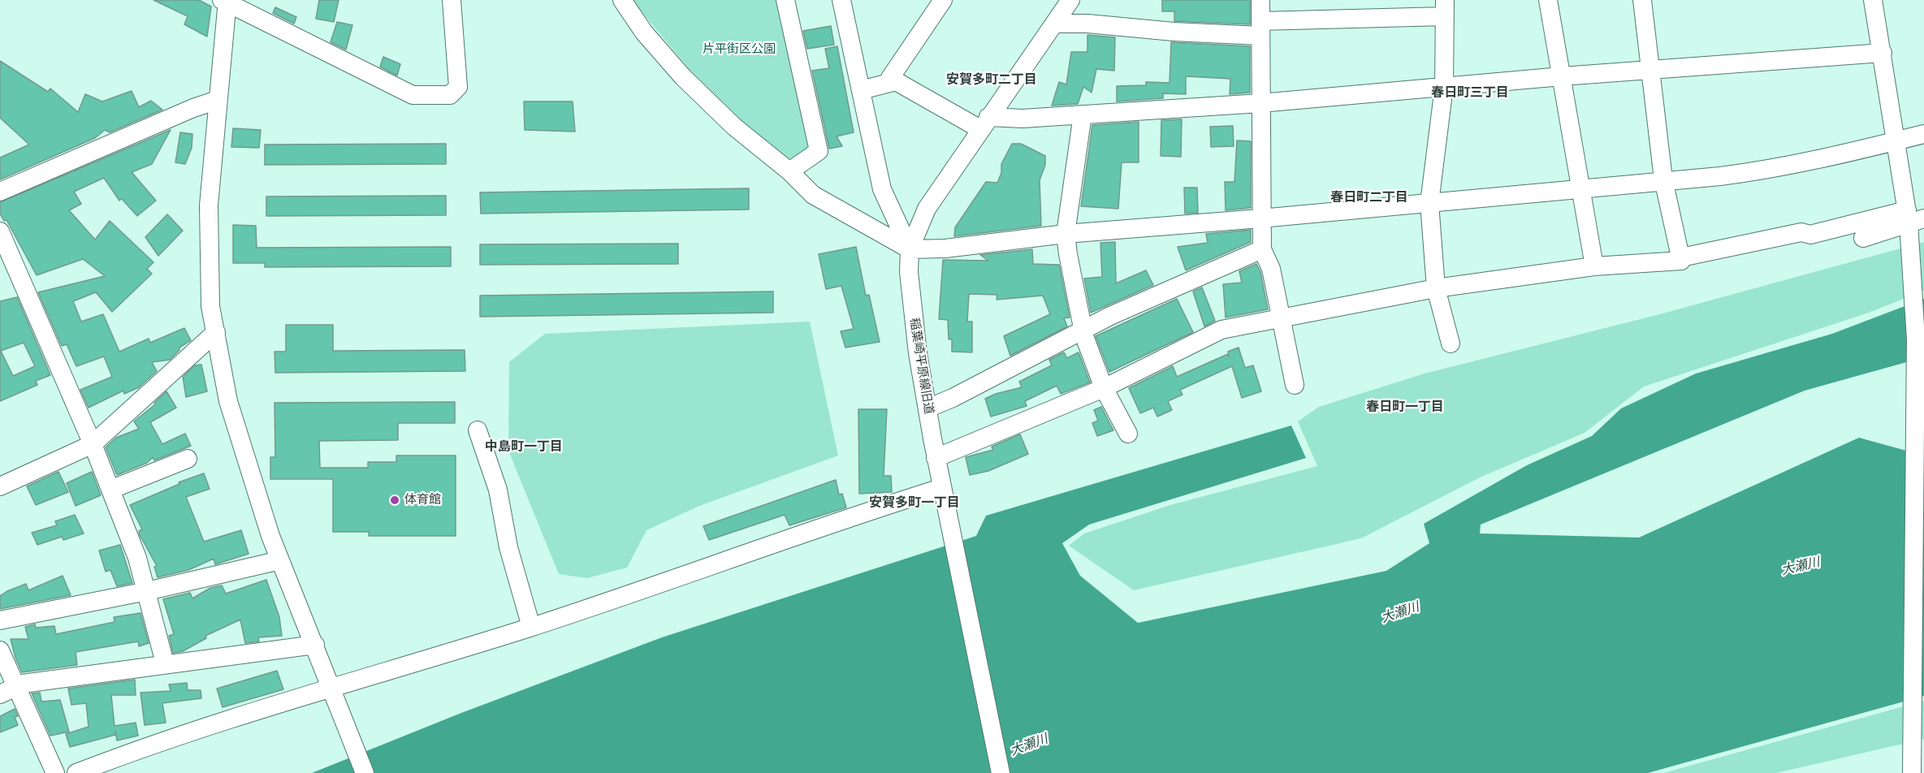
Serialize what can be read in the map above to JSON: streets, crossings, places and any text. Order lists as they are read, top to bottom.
{
  "streets": {
    "street": ["稲葉崎平原線旧道"]
  },
  "districts": [
    "安賀多町二丁目",
    "春日町三丁目",
    "春日町二丁目",
    "春日町一丁目",
    "中島町一丁目",
    "安賀多町一丁目"
  ],
  "water": ["大瀬川"],
  "parks": ["片平街区公園"],
  "places": ["体育館"]
}
